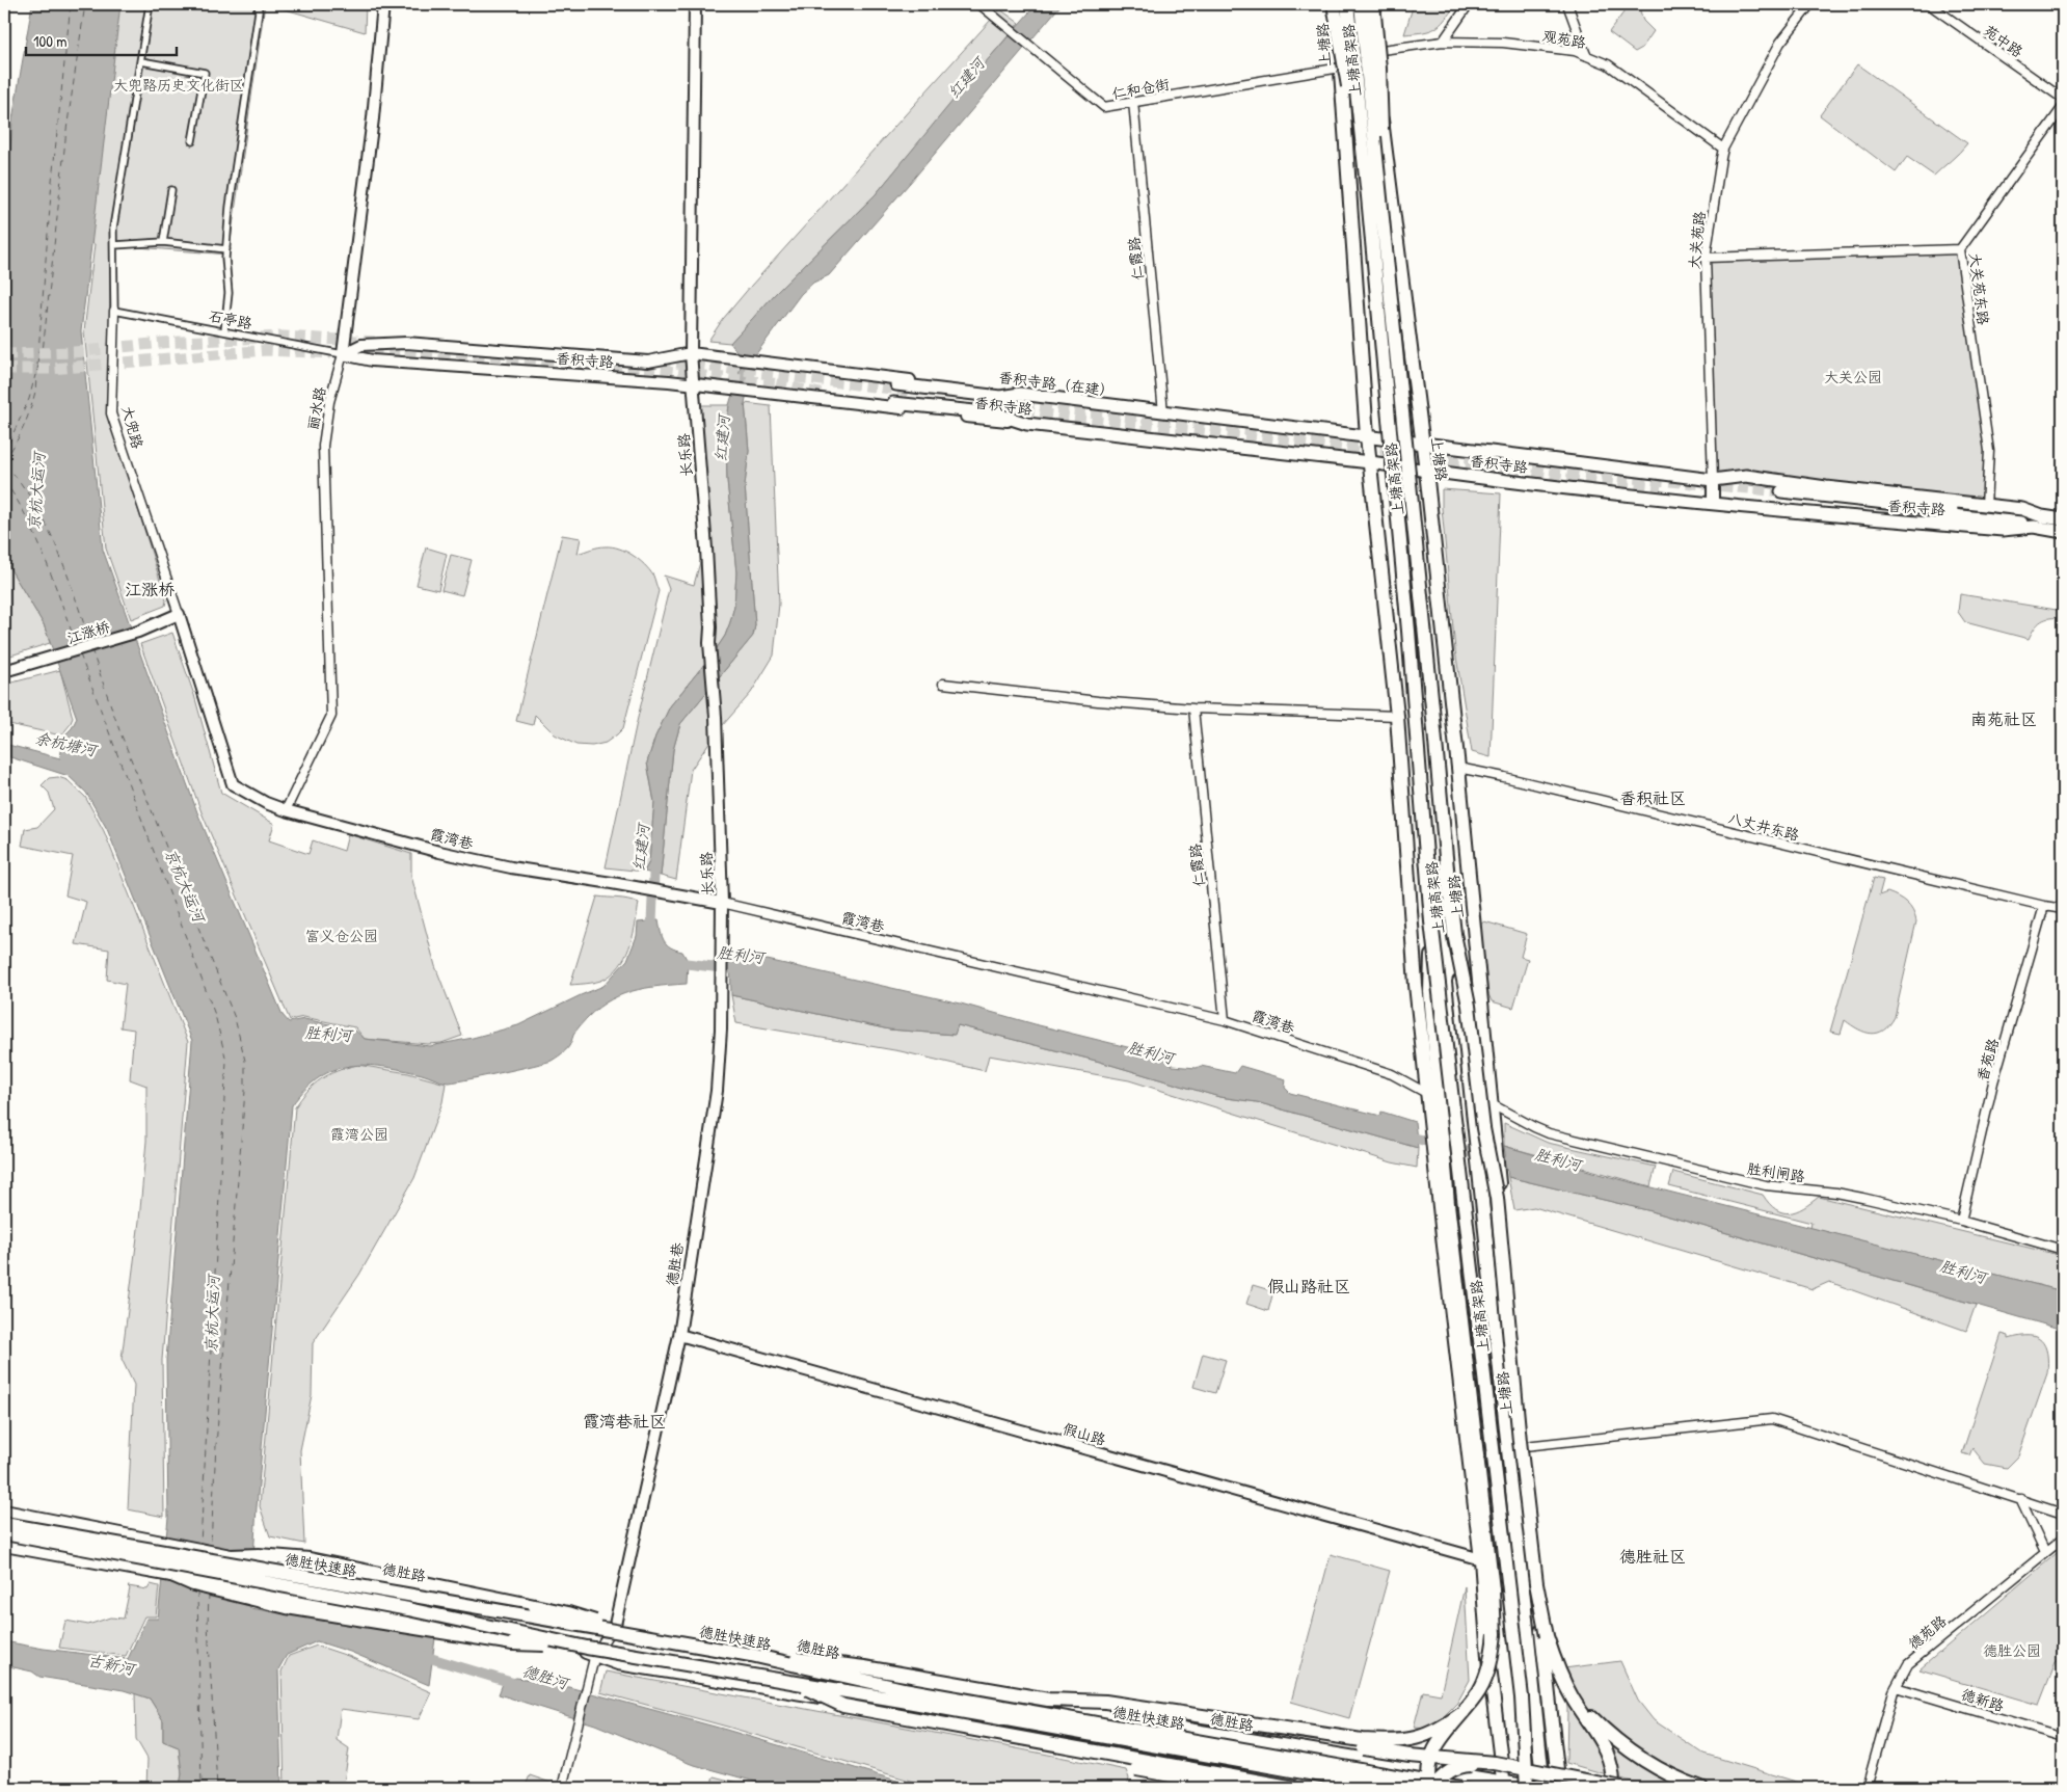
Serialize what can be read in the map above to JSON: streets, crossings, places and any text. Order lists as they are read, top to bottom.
{
  "streets": {
    "main road": [
      "上塘路",
      "上塘高架路",
      "香积寺路",
      "香积寺路（在建）",
      "德胜快速路",
      "德胜路"
    ],
    "street": [
      "观苑路",
      "苑中路",
      "仁和仓街",
      "大关苑路",
      "仁霞路",
      "大关苑东路",
      "石亭路",
      "丽水路",
      "大兜路",
      "长乐路",
      "江涨桥",
      "八丈井东路",
      "霞湾巷",
      "香苑路",
      "胜利闸路",
      "德胜巷",
      "假山路",
      "德苑路",
      "德新路"
    ]
  },
  "crossings": [
    ["观苑路", "上塘路"],
    ["观苑路", "大关苑路"],
    ["上塘路", "仁和仓街"],
    ["上塘路", "香积寺路"],
    ["上塘路", "香积寺路（在建）"],
    ["上塘路", "八丈井东路"],
    ["上塘路", "霞湾巷"],
    ["上塘路", "胜利闸路"],
    ["上塘路", "假山路"],
    ["上塘路", "德胜路"],
    ["仁和仓街", "仁霞路"],
    ["大关苑路", "香积寺路"],
    ["仁霞路", "香积寺路（在建）"],
    ["仁霞路", "霞湾巷"],
    ["大关苑东路", "香积寺路"],
    ["石亭路", "香积寺路"],
    ["石亭路", "丽水路"],
    ["石亭路", "大兜路"],
    ["香积寺路", "香积寺路（在建）"],
    ["香积寺路", "丽水路"],
    ["香积寺路", "长乐路"],
    ["丽水路", "大兜路"],
    ["丽水路", "霞湾巷"],
    ["大兜路", "江涨桥"],
    ["大兜路", "霞湾巷"],
    ["长乐路", "霞湾巷"],
    ["长乐路", "德胜巷"],
    ["八丈井东路", "香苑路"],
    ["霞湾巷", "德胜巷"],
    ["香苑路", "胜利闸路"],
    ["德胜巷", "假山路"],
    ["德胜巷", "德胜路"],
    ["德苑路", "德新路"]
  ],
  "districts": [
    "江涨桥",
    "南苑社区",
    "香积社区",
    "假山路社区",
    "霞湾巷社区",
    "德胜社区"
  ],
  "water": [
    "红建河",
    "京杭大运河",
    "余杭塘河",
    "胜利河",
    "古新河",
    "德胜河"
  ],
  "parks": [
    "大兜路历史文化街区",
    "大关公园",
    "富义仓公园",
    "霞湾公园",
    "德胜公园"
  ],
  "scale_bar": "100 m"
}
